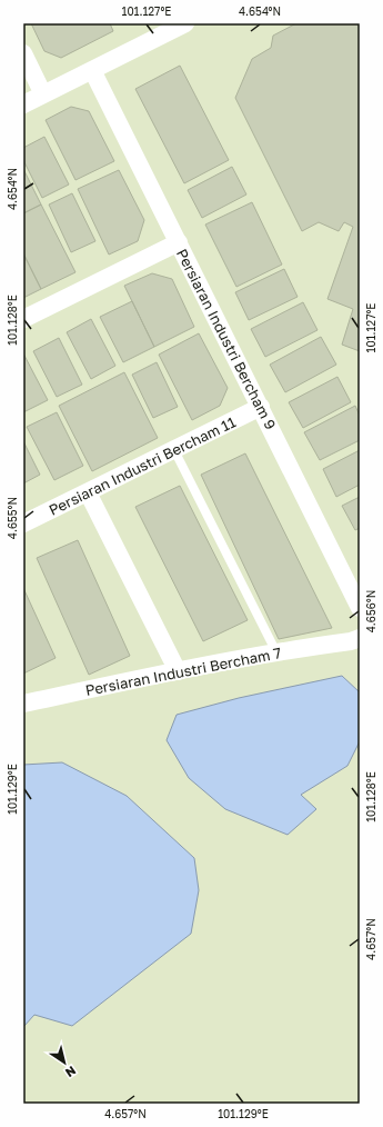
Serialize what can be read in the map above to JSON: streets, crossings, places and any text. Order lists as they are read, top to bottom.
{
  "streets": {
    "street": ["Persiaran Industri Bercham 9", "Persiaran Industri Bercham 11", "Persiaran Industri Bercham 7"]
  },
  "crossings": [
    ["Persiaran Industri Bercham 9", "Persiaran Industri Bercham 11"]
  ],
  "north": "bottom right",
  "coordinates": [
    "101.127°E",
    "4.654°N",
    "101.128°E",
    "4.655°N",
    "4.656°N",
    "101.129°E",
    "4.657°N"
  ]
}
